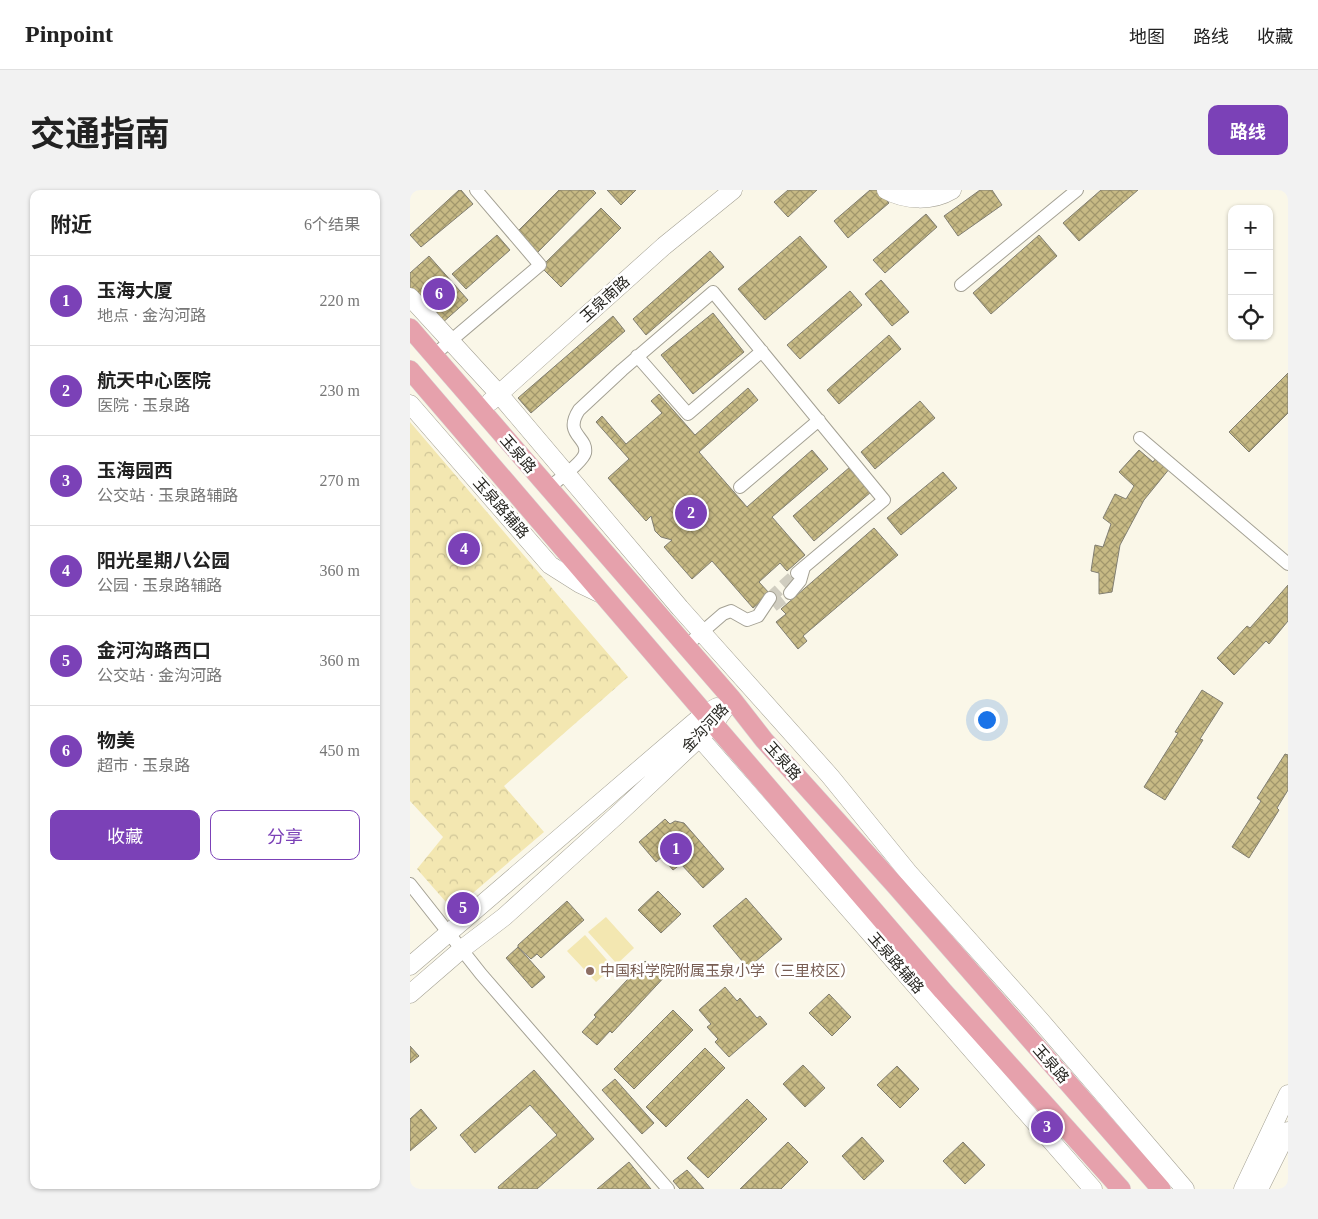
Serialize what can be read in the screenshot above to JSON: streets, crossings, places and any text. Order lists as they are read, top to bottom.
{
  "streets": {
    "main road": ["玉泉路"],
    "street": ["玉泉南路", "玉泉路辅路", "金沟河路"]
  },
  "crossings": [
    ["玉泉南路", "玉泉路"],
    ["玉泉路", "玉泉路辅路"],
    ["玉泉路", "金沟河路"],
    ["玉泉路辅路", "金沟河路"]
  ],
  "places": ["中国科学院附属玉泉小学（三里校区）"],
  "page": {
    "header": "Pinpoint",
    "nav": ["地图", "路线", "收藏"],
    "title": "交通指南",
    "buttons": [
      "路线",
      ["收藏", "分享"]
    ],
    "heading": ["附近", "6个结果"],
    "map_buttons": ["+", "−"],
    "list": [
      {
        "mark": "1",
        "name": "玉海大厦",
        "note": "地点 · 金沟河路",
        "value": "220 m"
      },
      {
        "mark": "2",
        "name": "航天中心医院",
        "note": "医院 · 玉泉路",
        "value": "230 m"
      },
      {
        "mark": "3",
        "name": "玉海园西",
        "note": "公交站 · 玉泉路辅路",
        "value": "270 m"
      },
      {
        "mark": "4",
        "name": "阳光星期八公园",
        "note": "公园 · 玉泉路辅路",
        "value": "360 m"
      },
      {
        "mark": "5",
        "name": "金河沟路西口",
        "note": "公交站 · 金沟河路",
        "value": "360 m"
      },
      {
        "mark": "6",
        "name": "物美",
        "note": "超市 · 玉泉路",
        "value": "450 m"
      }
    ],
    "pins": [
      "6",
      "2",
      "4",
      "1",
      "5",
      "3"
    ]
  }
}
